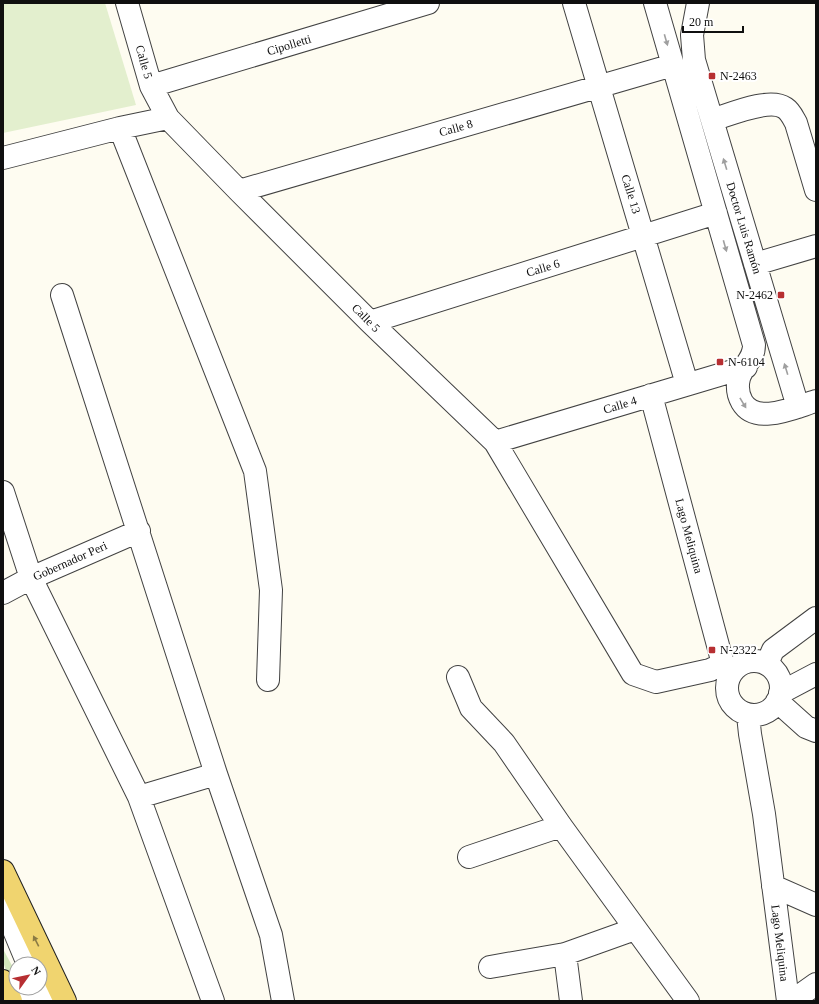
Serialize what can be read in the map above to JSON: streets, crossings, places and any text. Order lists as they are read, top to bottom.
{
  "streets": {
    "street": [
      "Cipolletti",
      "Calle 5",
      "Calle 8",
      "Calle 13",
      "Doctor Luis Ramón",
      "Calle 6",
      "Calle 4",
      "Lago Meliquina",
      "Gobernador Peri"
    ]
  },
  "crossings": [
    ["Cipolletti", "Calle 5"],
    ["Calle 5", "Calle 8"],
    ["Calle 5", "Calle 6"],
    ["Calle 5", "Calle 4"],
    ["Calle 5", "Lago Meliquina"],
    ["Calle 8", "Calle 13"],
    ["Calle 8", "Doctor Luis Ramón"],
    ["Calle 13", "Calle 6"],
    ["Calle 13", "Calle 4"],
    ["Doctor Luis Ramón", "Calle 6"],
    ["Doctor Luis Ramón", "Calle 4"],
    ["Calle 4", "Lago Meliquina"]
  ],
  "places": {
    "transit": [
      "N-2463",
      "N-2462",
      "N-6104",
      "N-2322"
    ]
  },
  "scale_bar": "20 m",
  "north": "top right"
}
